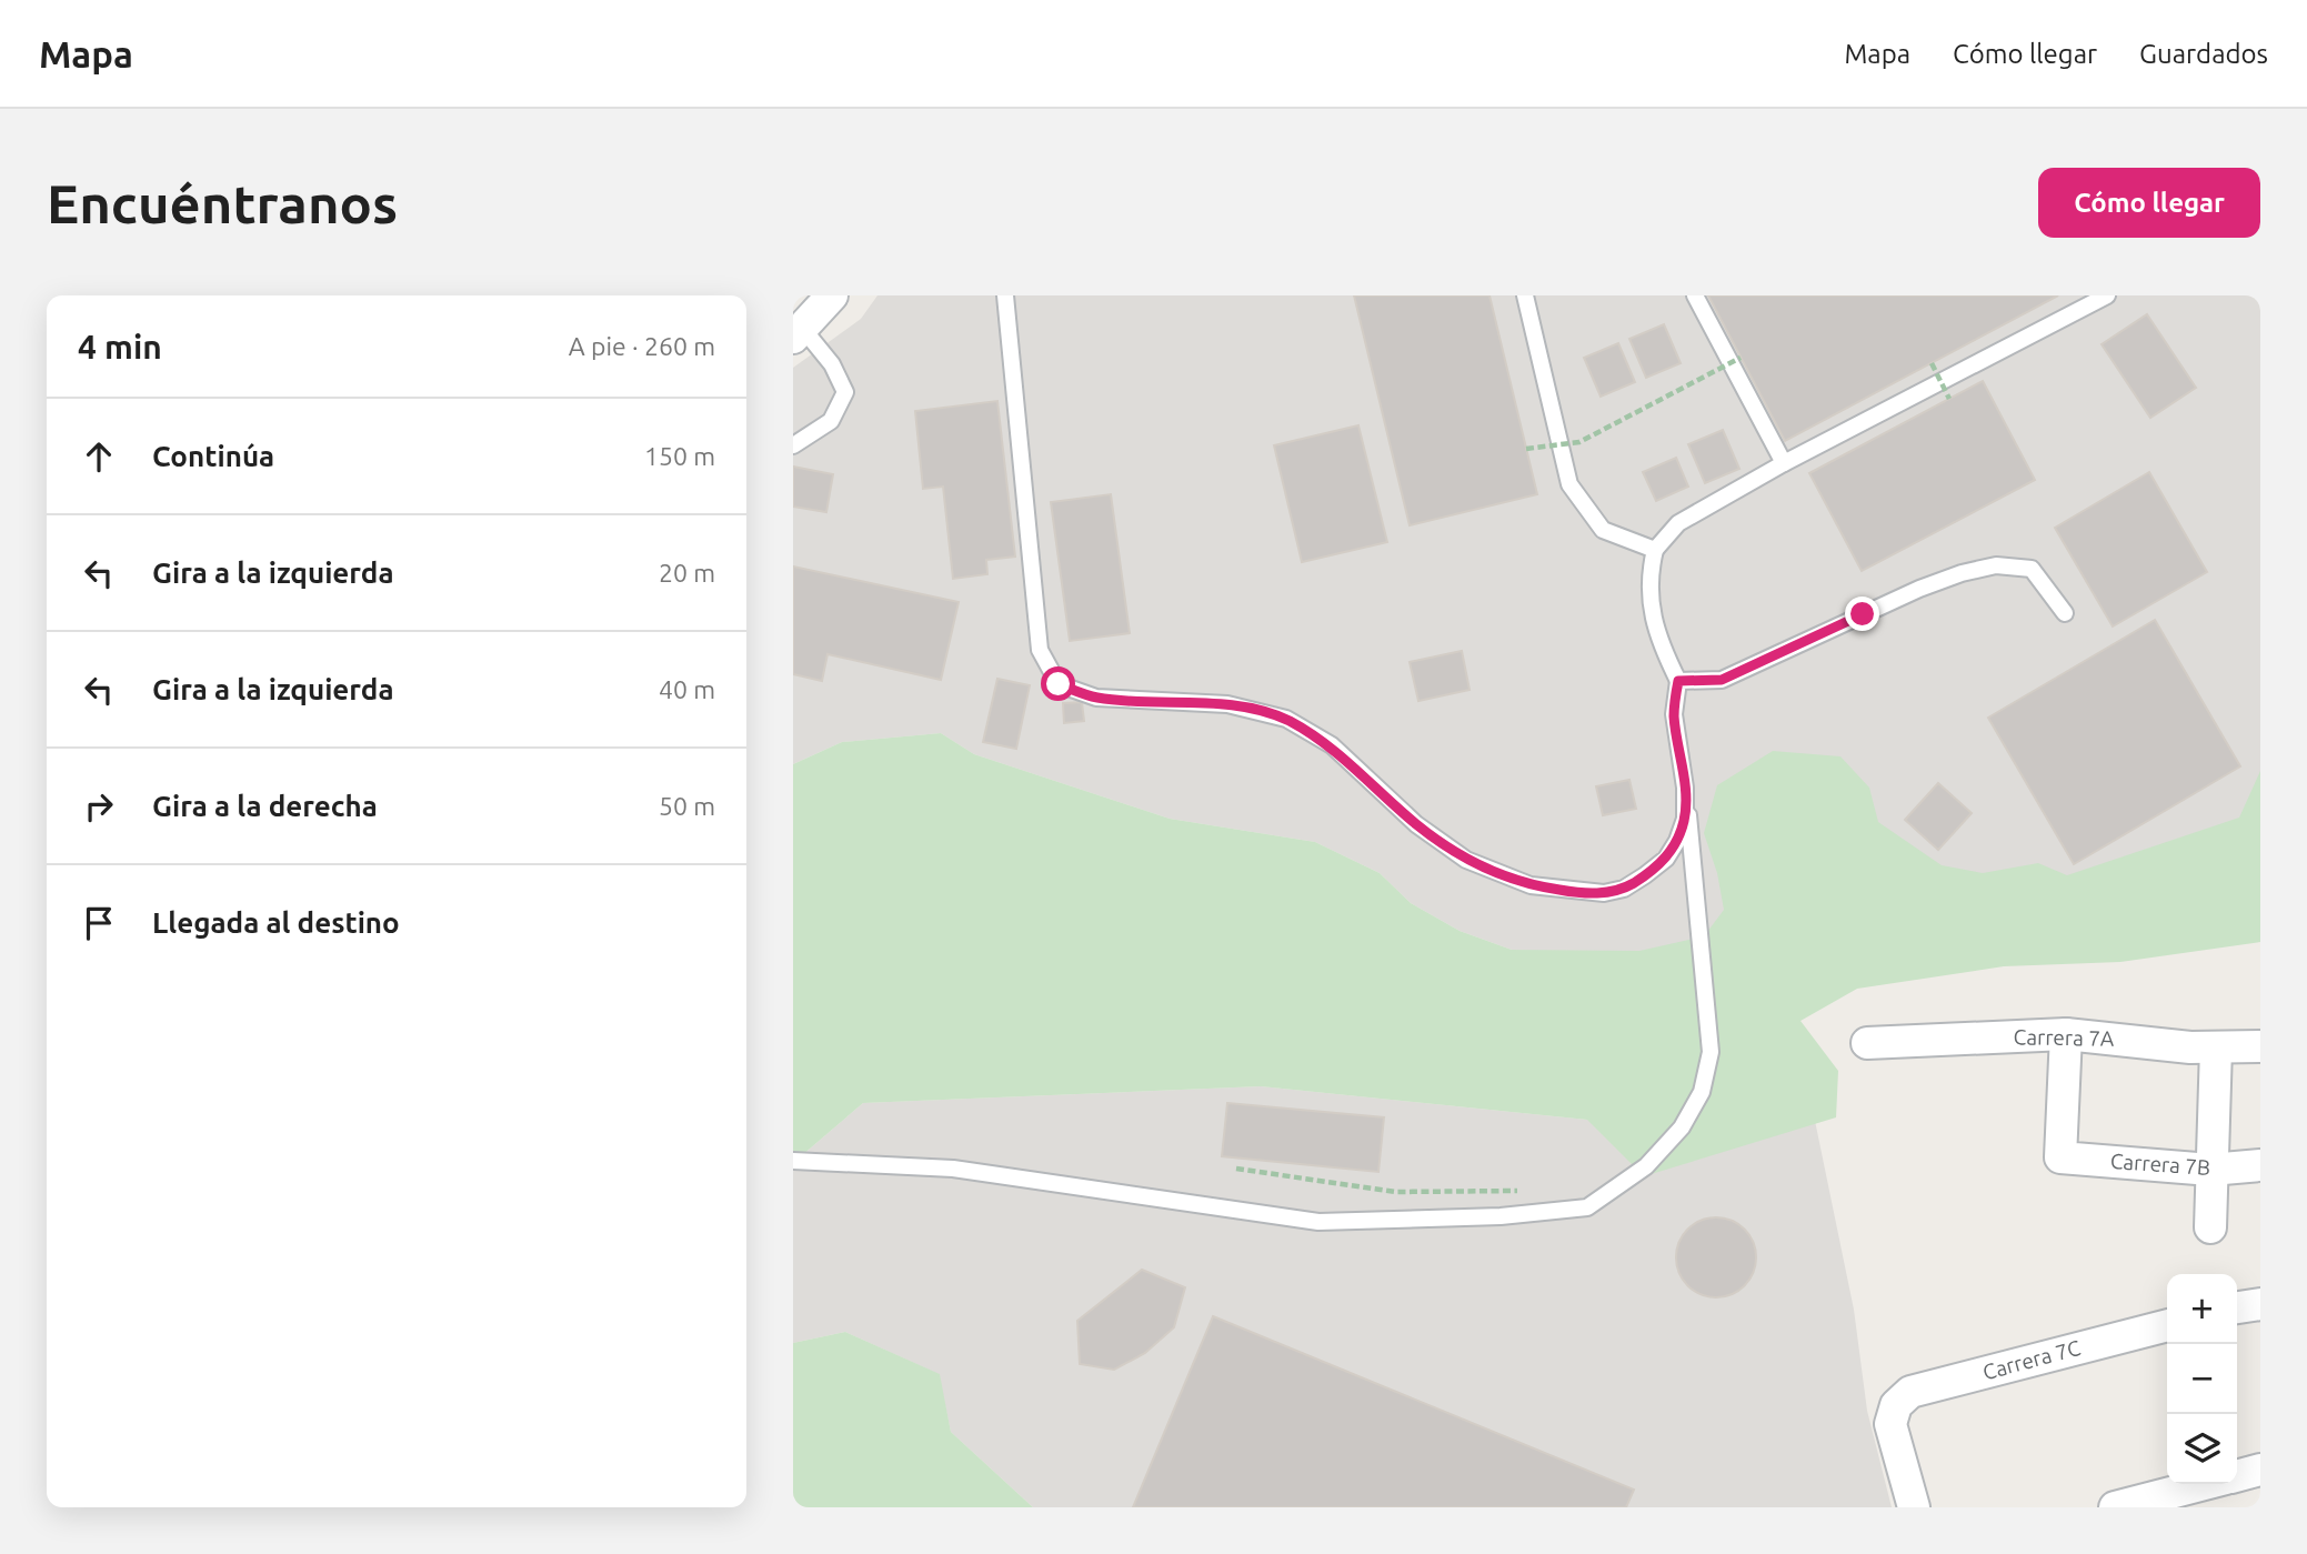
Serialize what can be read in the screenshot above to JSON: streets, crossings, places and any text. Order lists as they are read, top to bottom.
{
  "streets": {
    "street": ["Carrera 7A", "Carrera 7B", "Carrera 7C"]
  },
  "crossings": [
    ["Carrera 7A", "Carrera 7B"]
  ],
  "page": {
    "header": "Mapa",
    "nav": ["Mapa", "Cómo llegar", "Guardados"],
    "buttons": "Cómo llegar",
    "title": "Encuéntranos",
    "heading": ["4 min", "A pie · 260 m"],
    "list": [
      ["Continúa", "150 m"],
      ["Gira a la izquierda", "20 m"],
      ["Gira a la izquierda", "40 m"],
      ["Gira a la derecha", "50 m"],
      "Llegada al destino"
    ],
    "map_buttons": ["+", "−"]
  }
}
